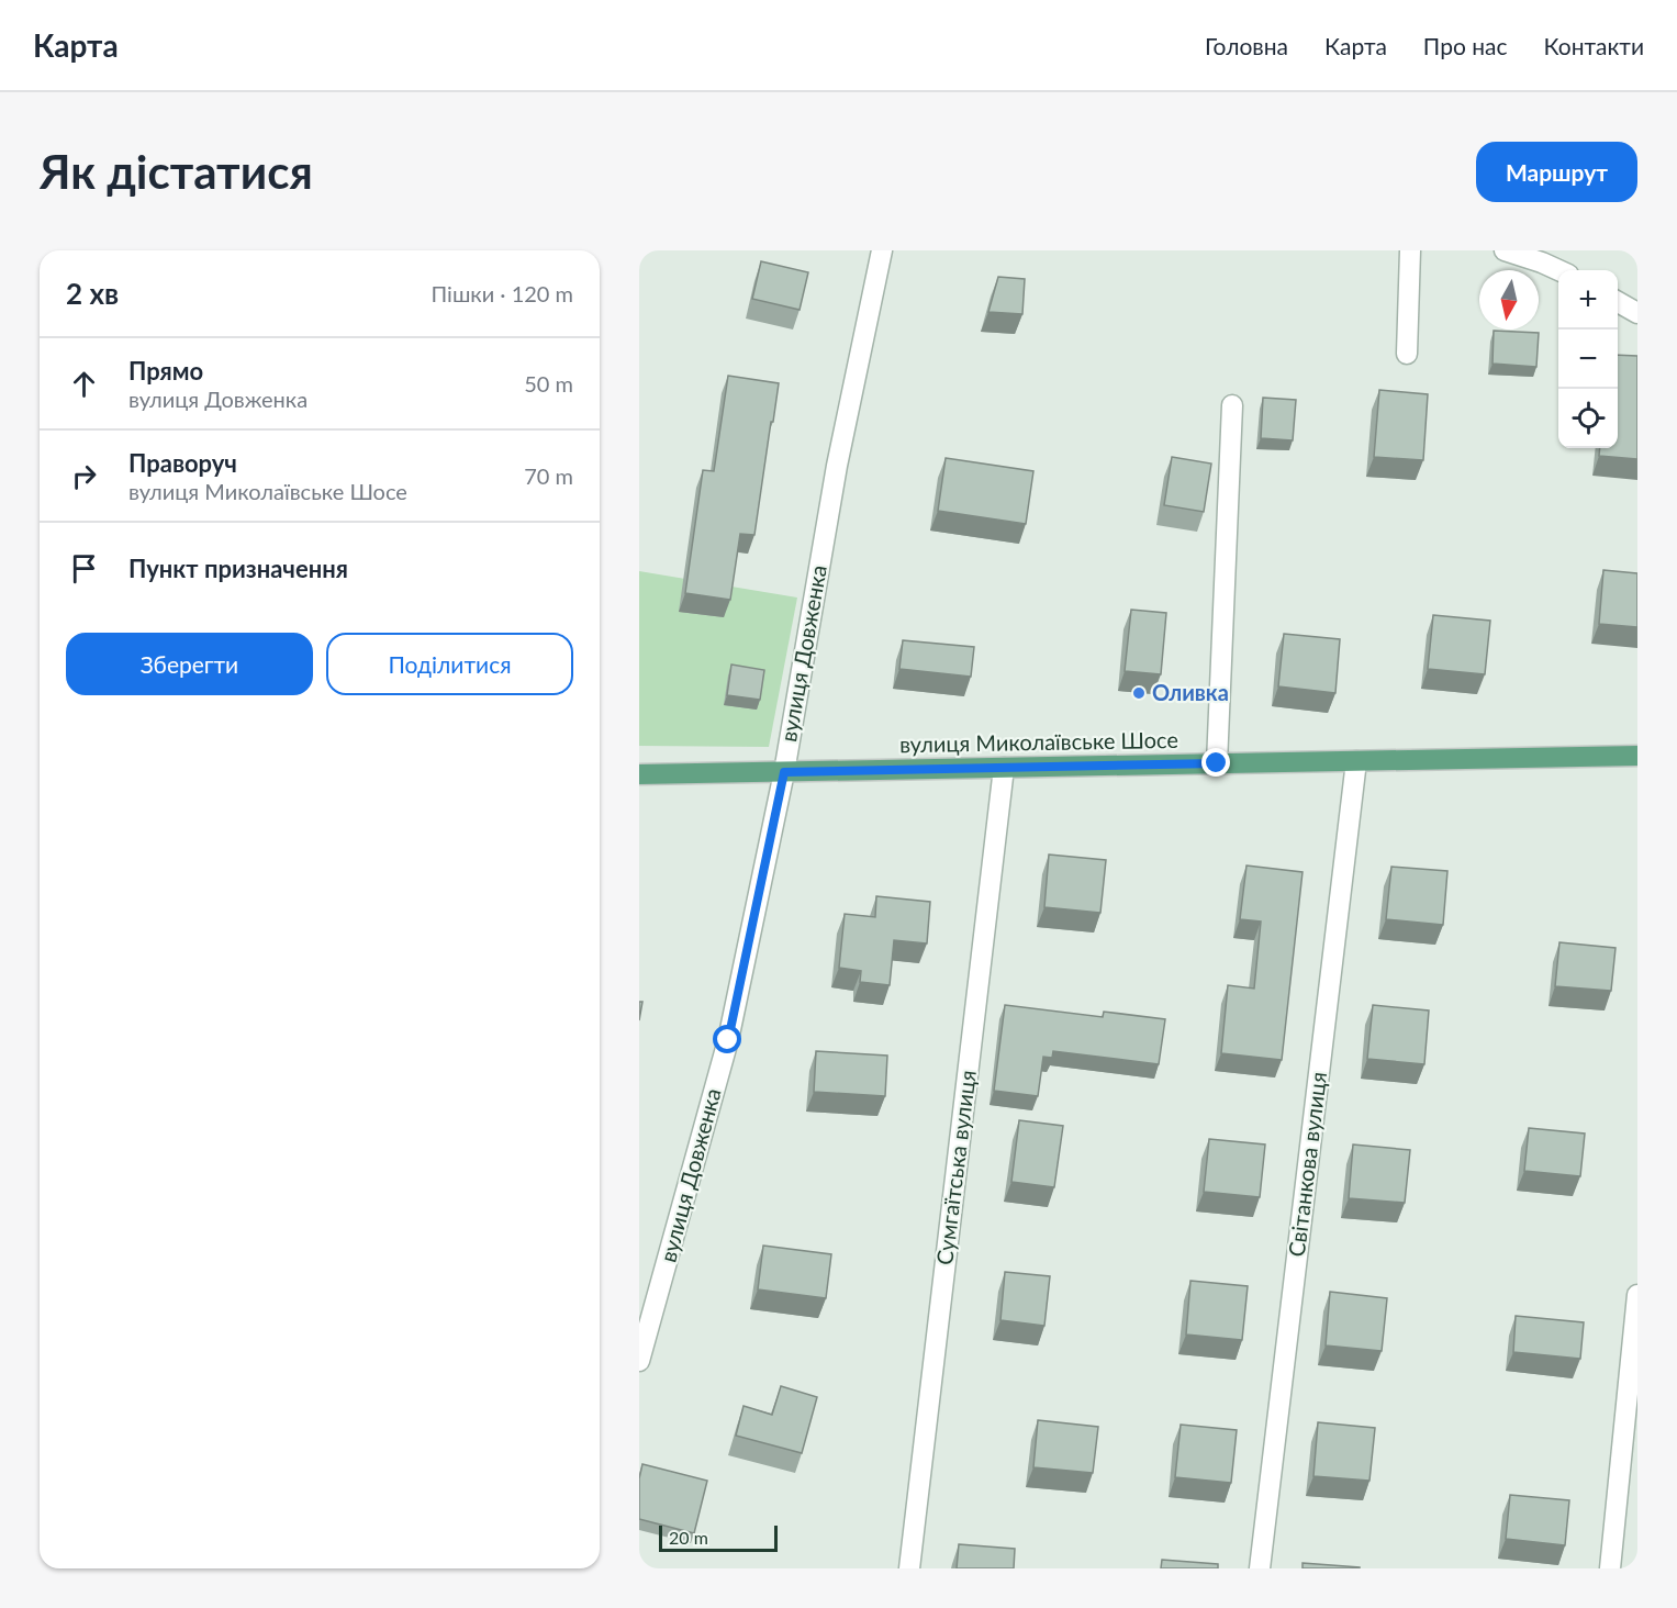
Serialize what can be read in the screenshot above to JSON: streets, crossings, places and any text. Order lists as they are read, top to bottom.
{
  "streets": {
    "main road": ["вулиця Миколаївське Шосе"],
    "street": ["вулиця Довженка", "Світанкова вулиця", "Сумгаїтська вулиця"]
  },
  "crossings": [
    ["вулиця Довженка", "вулиця Миколаївське Шосе"],
    ["вулиця Миколаївське Шосе", "Світанкова вулиця"],
    ["вулиця Миколаївське Шосе", "Сумгаїтська вулиця"]
  ],
  "places": ["Оливка"],
  "scale_bar": "20 m",
  "north": "bottom",
  "page": {
    "header": "Карта",
    "nav": [
      "Головна",
      "Карта",
      "Про нас",
      "Контакти"
    ],
    "buttons": [
      "Маршрут",
      ["Зберегти", "Поділитися"]
    ],
    "title": "Як дістатися",
    "heading": ["2 хв", "Пішки · 120 m"],
    "map_buttons": ["+", "−"],
    "list": [
      ["Прямо", "вулиця Довженка", "50 m"],
      ["Праворуч", "вулиця Миколаївське Шосе", "70 m"],
      "Пункт призначення"
    ],
    "scale": "20 m"
  }
}
